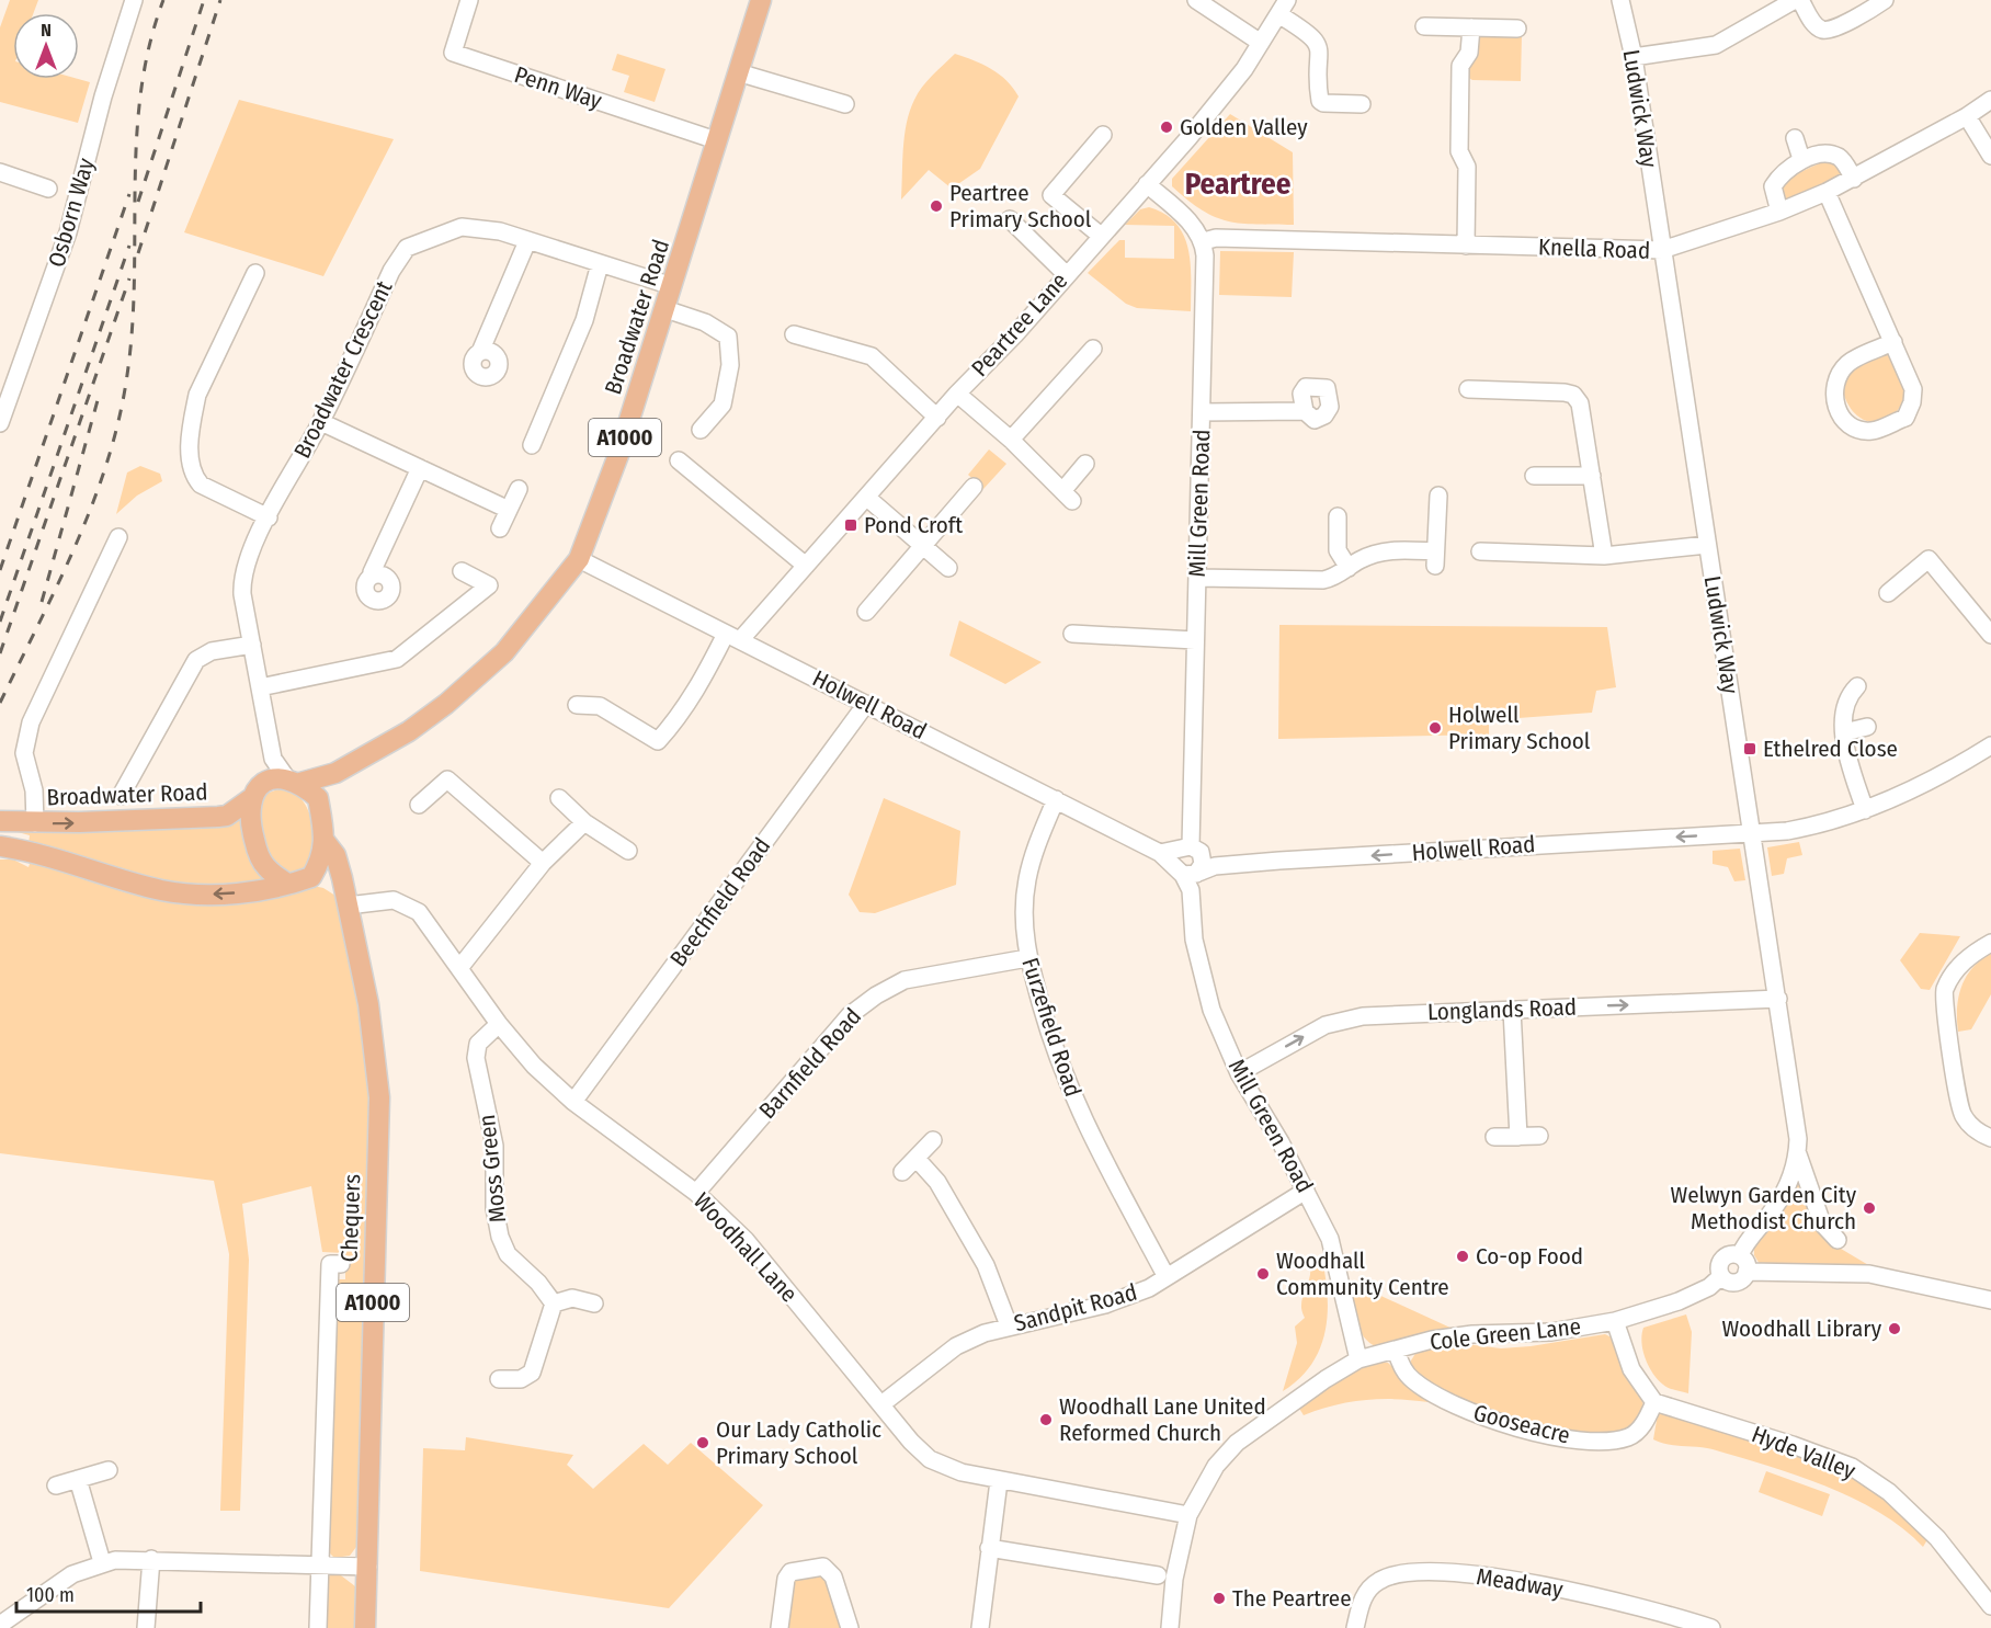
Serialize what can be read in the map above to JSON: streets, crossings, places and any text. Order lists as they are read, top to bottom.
{
  "streets": {
    "main road": ["Broadwater Road", "A1000", "Chequers"],
    "street": [
      "Penn Way",
      "Ludwick Way",
      "Osborn Way",
      "Knella Road",
      "Peartree Lane",
      "Broadwater Crescent",
      "Mill Green Road",
      "Holwell Road",
      "Beechfield Road",
      "Longlands Road",
      "Furzefield Road",
      "Barnfield Road",
      "Moss Green",
      "Woodhall Lane",
      "Sandpit Road",
      "Cole Green Lane",
      "Gooseacre",
      "Hyde Valley",
      "Meadway"
    ]
  },
  "crossings": [
    ["Penn Way", "Broadwater Road"],
    ["Ludwick Way", "Knella Road"],
    ["Ludwick Way", "Holwell Road"],
    ["Ludwick Way", "Longlands Road"],
    ["Ludwick Way", "Cole Green Lane"],
    ["Knella Road", "Mill Green Road"],
    ["Broadwater Road", "Broadwater Crescent"],
    ["Broadwater Road", "A1000"],
    ["Broadwater Road", "Holwell Road"],
    ["Broadwater Road", "Chequers"],
    ["Peartree Lane", "Holwell Road"],
    ["Broadwater Crescent", "A1000"],
    ["Broadwater Crescent", "Chequers"],
    ["A1000", "Chequers"],
    ["Mill Green Road", "Holwell Road"],
    ["Mill Green Road", "Longlands Road"],
    ["Mill Green Road", "Sandpit Road"],
    ["Mill Green Road", "Cole Green Lane"],
    ["Holwell Road", "Beechfield Road"],
    ["Holwell Road", "Furzefield Road"],
    ["Beechfield Road", "Woodhall Lane"],
    ["Furzefield Road", "Barnfield Road"],
    ["Furzefield Road", "Sandpit Road"],
    ["Barnfield Road", "Woodhall Lane"],
    ["Moss Green", "Woodhall Lane"],
    ["Chequers", "Woodhall Lane"],
    ["Woodhall Lane", "Sandpit Road"],
    ["Woodhall Lane", "Cole Green Lane"],
    ["Cole Green Lane", "Gooseacre"],
    ["Gooseacre", "Hyde Valley"]
  ],
  "one_way": ["Holwell Road", "Longlands Road"],
  "districts": ["Peartree"],
  "places": {
    "other": [
      "Golden Valley",
      "Peartree Primary School",
      "Holwell Primary School",
      "Welwyn Garden City Methodist Church",
      "Co-op Food",
      "Woodhall Community Centre",
      "Woodhall Library",
      "Woodhall Lane United Reformed Church",
      "Our Lady Catholic Primary School",
      "The Peartree"
    ],
    "transit": ["Pond Croft", "Ethelred Close"]
  },
  "scale_bar": "100 m",
  "north": "top"
}
